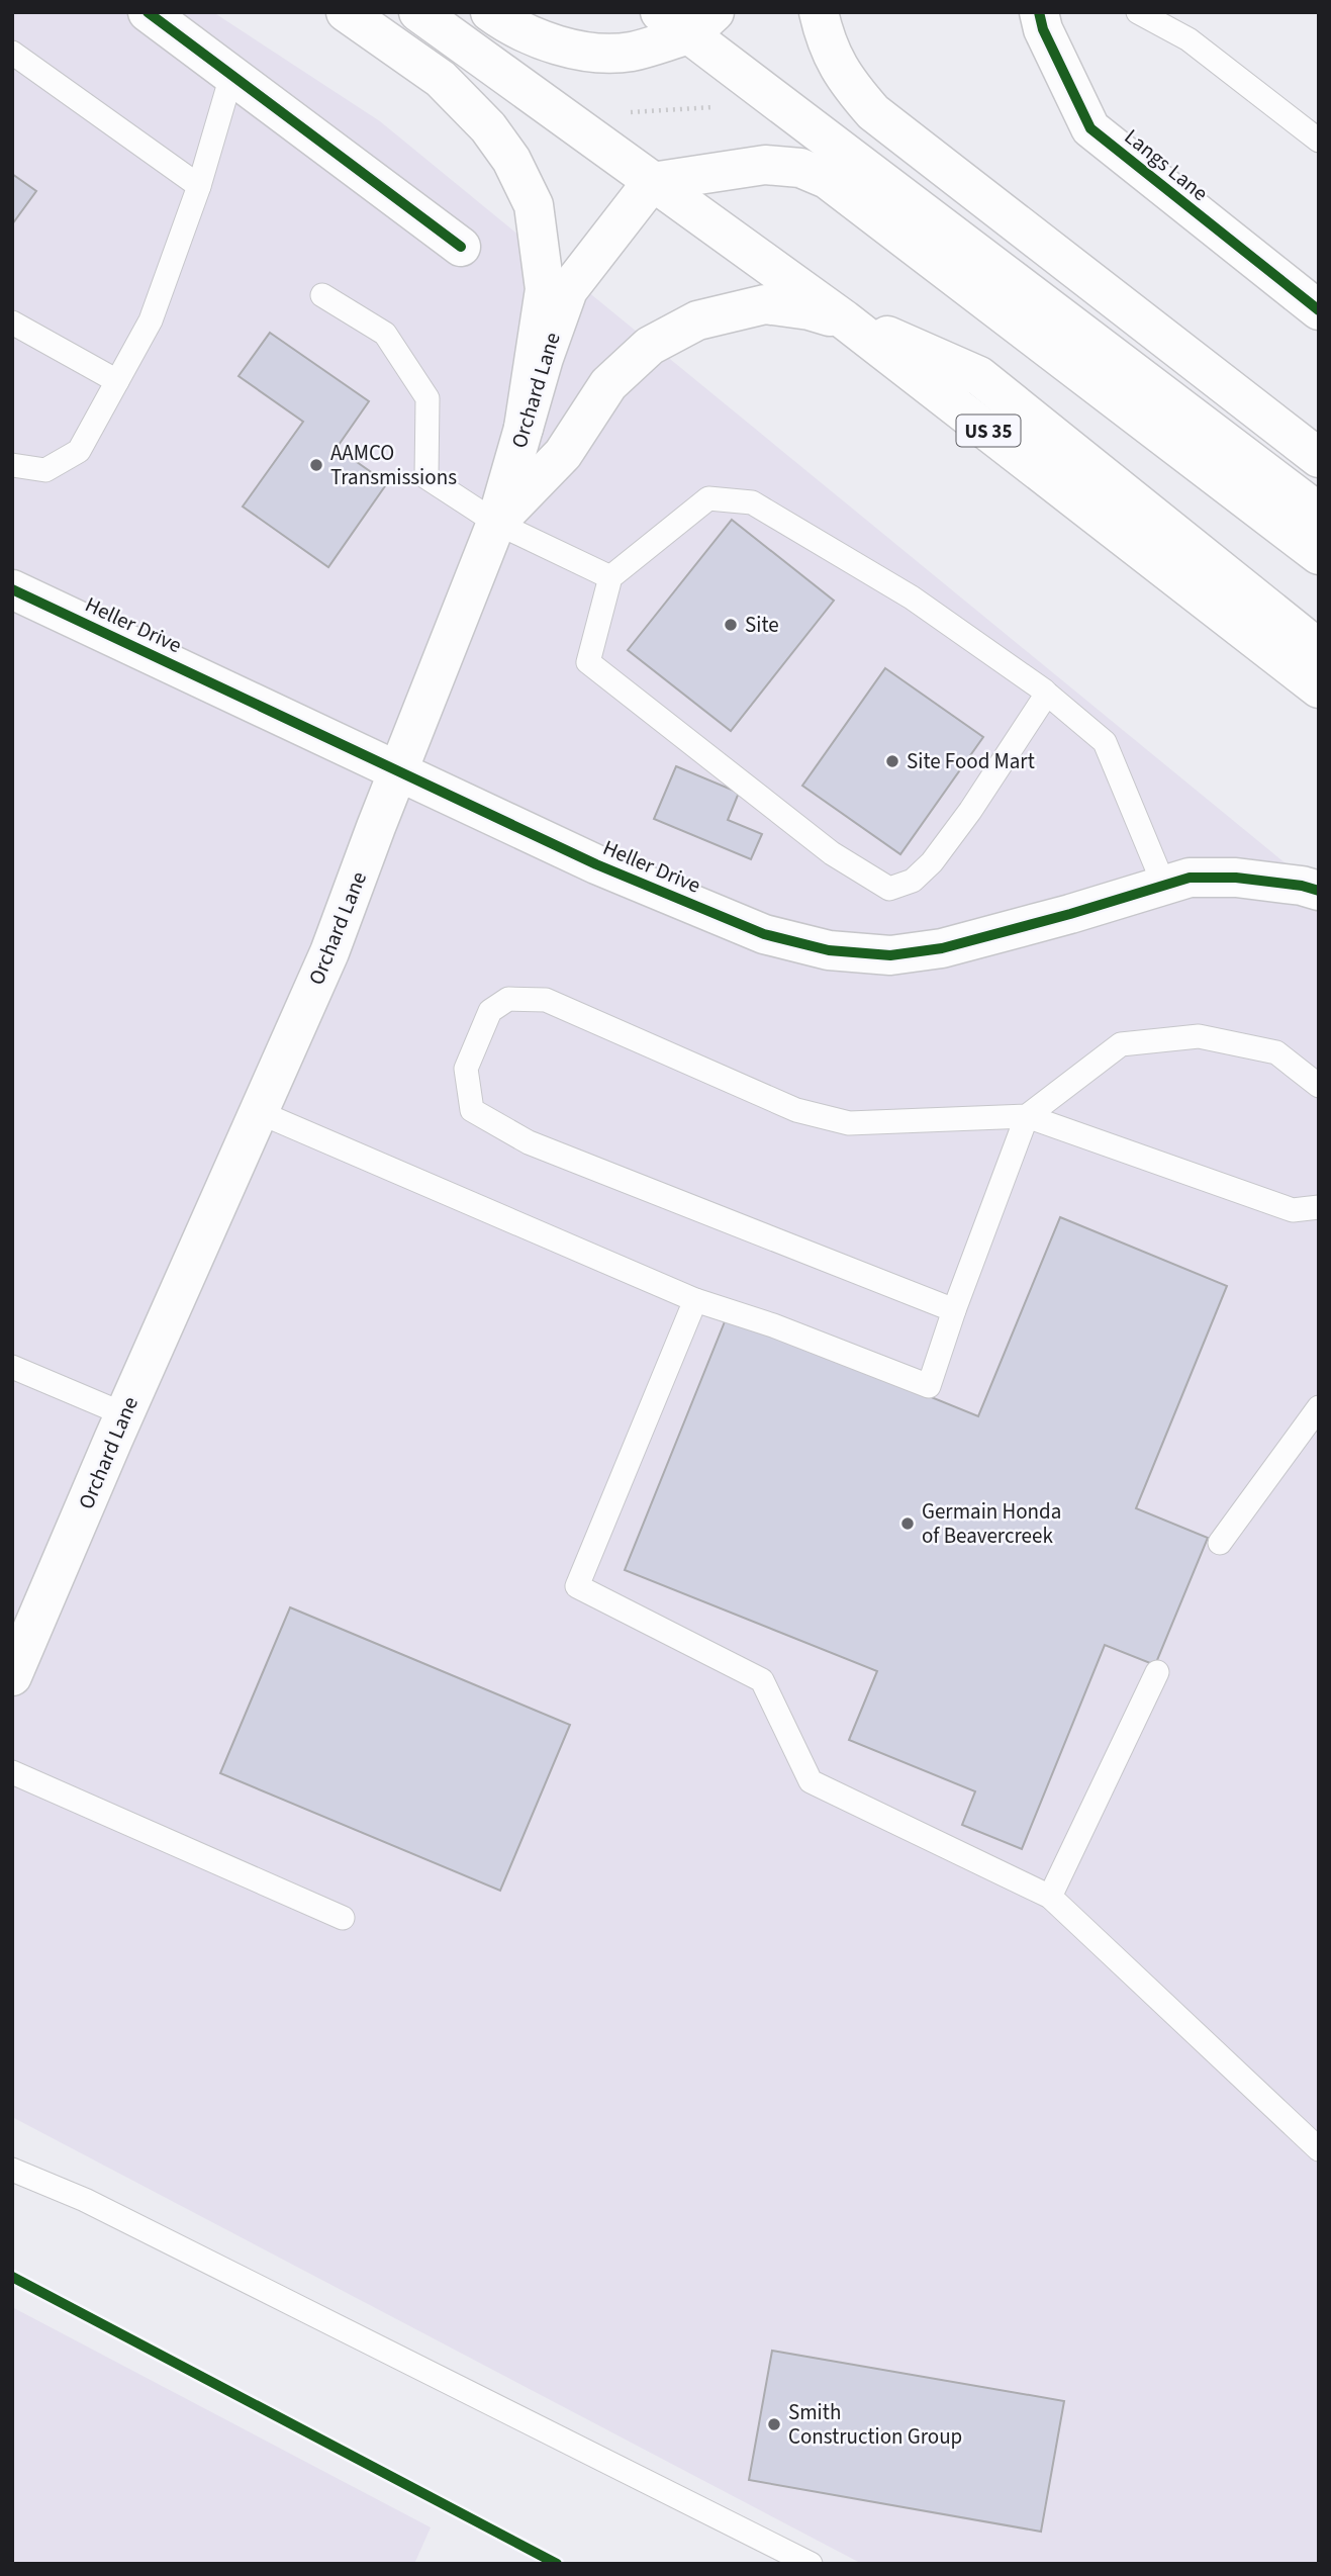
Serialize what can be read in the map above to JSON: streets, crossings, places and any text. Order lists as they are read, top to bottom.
{
  "streets": {
    "main road": [
      "Langs Lane",
      "Orchard Lane",
      "US 35",
      "Heller Drive"
    ]
  },
  "crossings": [
    ["Orchard Lane", "US 35"],
    ["Orchard Lane", "Heller Drive"]
  ],
  "places": [
    "AAMCO Transmissions",
    "Site",
    "Site Food Mart",
    "Germain Honda of Beavercreek",
    "Smith Construction Group"
  ]
}
